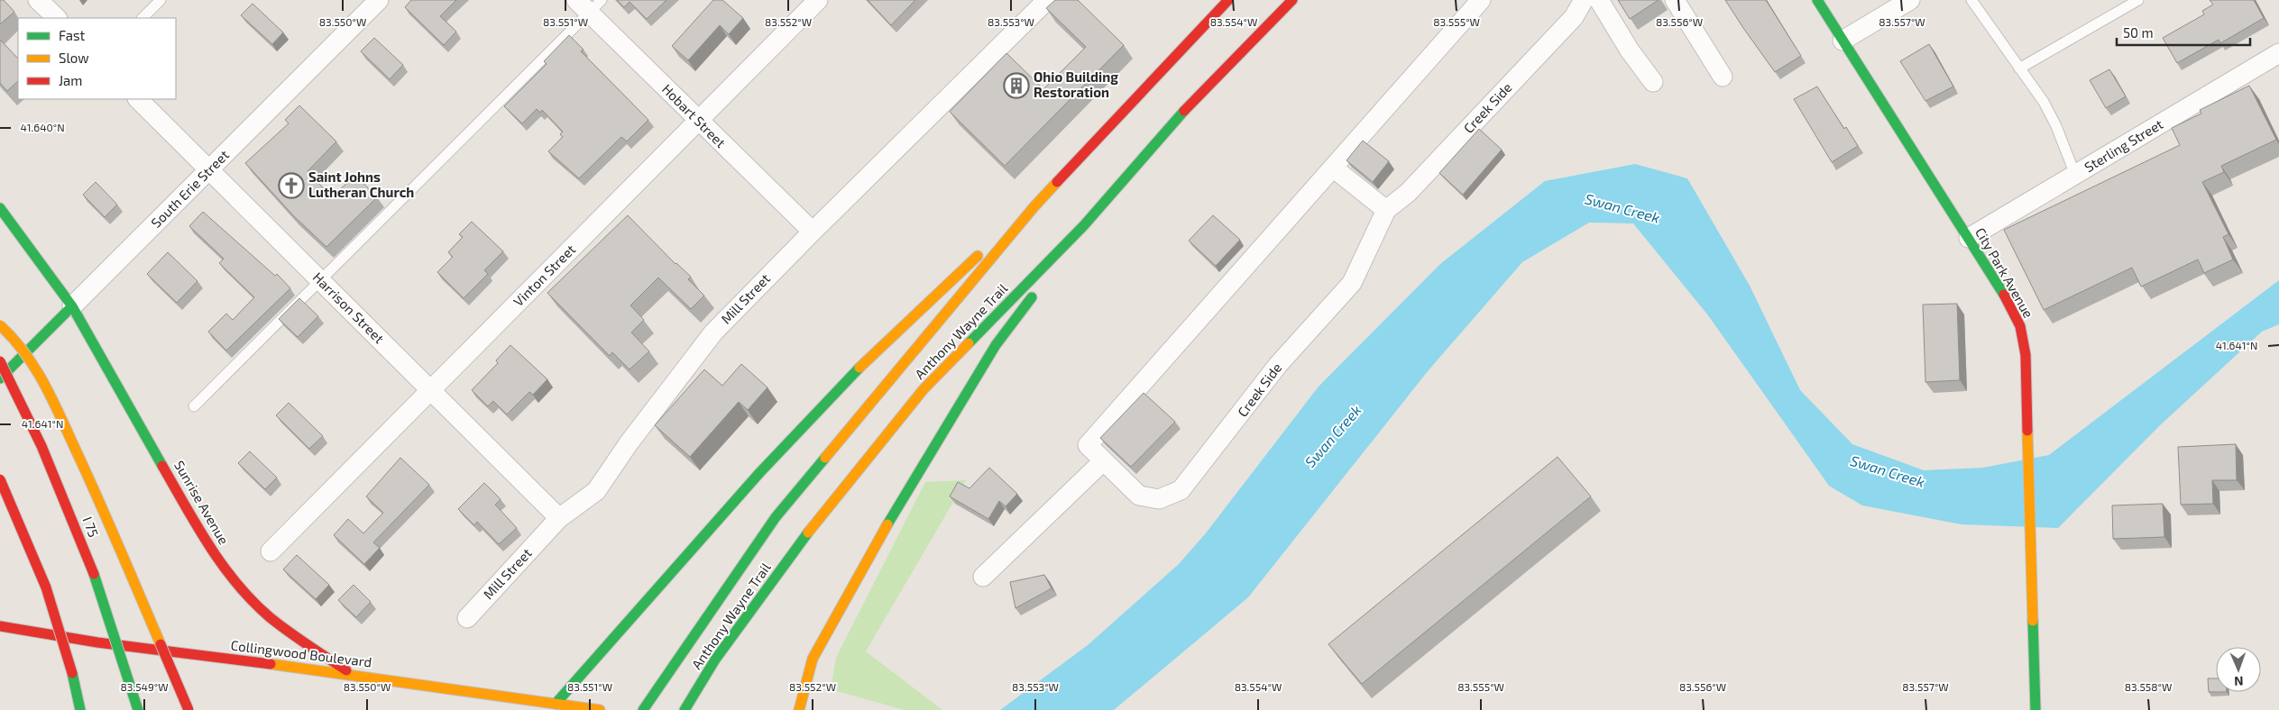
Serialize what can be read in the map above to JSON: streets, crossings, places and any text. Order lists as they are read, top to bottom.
{
  "streets": {
    "main road": [
      "South Erie Street",
      "City Park Avenue",
      "Anthony Wayne Trail",
      "Sunrise Avenue",
      "I 75",
      "Collingwood Boulevard"
    ],
    "street": [
      "Creek Side",
      "Hobart Street",
      "Sterling Street",
      "Vinton Street",
      "Mill Street",
      "Harrison Street"
    ]
  },
  "crossings": [
    ["Hobart Street", "Vinton Street"],
    ["Hobart Street", "Mill Street"],
    ["Sterling Street", "City Park Avenue"],
    ["South Erie Street", "Harrison Street"],
    ["South Erie Street", "Sunrise Avenue"],
    ["Vinton Street", "Harrison Street"],
    ["Mill Street", "Harrison Street"],
    ["Sunrise Avenue", "Collingwood Boulevard"]
  ],
  "water": ["Swan Creek"],
  "places": {
    "building": ["Ohio Building Restoration"],
    "church": ["Saint Johns Lutheran Church"]
  },
  "legend": ["Fast", "Slow", "Jam"],
  "scale_bar": "50 m",
  "north": "bottom",
  "coordinates": [
    "83.550°W",
    "83.551°W",
    "83.552°W",
    "83.553°W",
    "83.554°W",
    "83.555°W",
    "83.556°W",
    "83.557°W",
    "41.640°N",
    "41.641°N",
    "83.549°W",
    "83.558°W"
  ]
}
